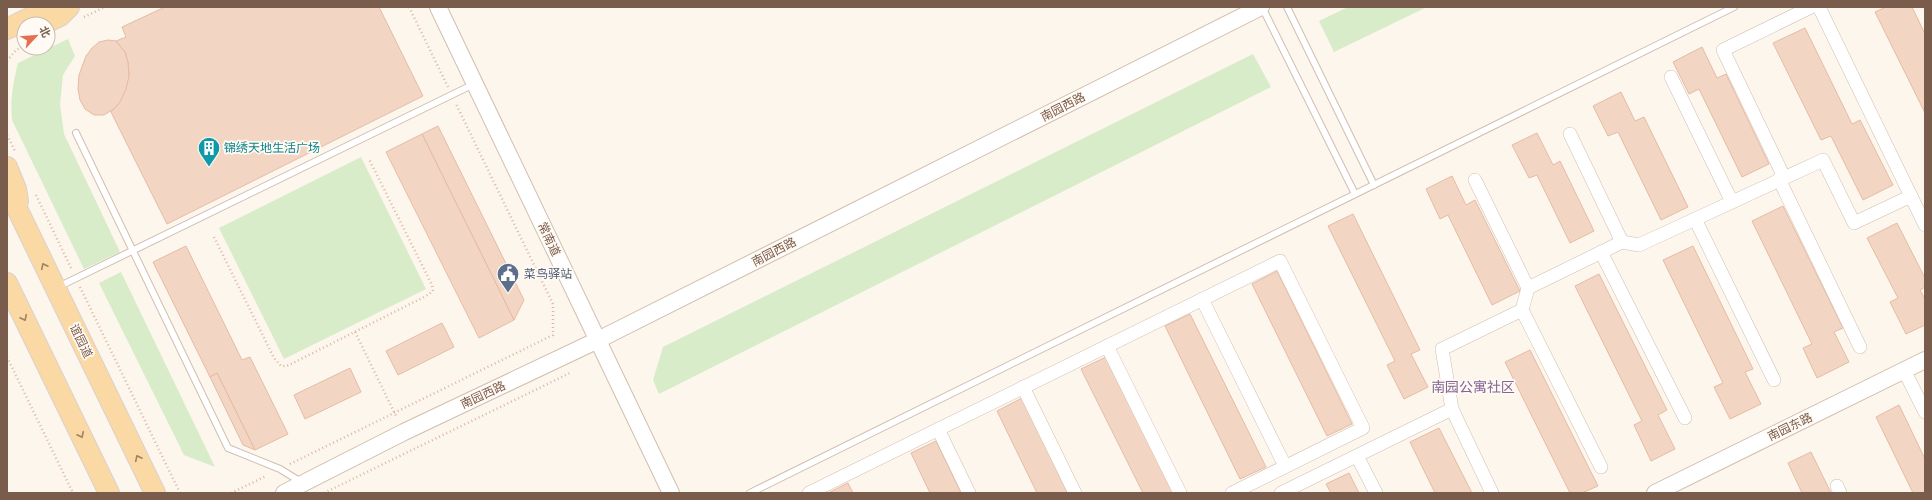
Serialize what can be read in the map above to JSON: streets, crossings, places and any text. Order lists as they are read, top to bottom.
{
  "streets": {
    "main road": ["谊园道"],
    "street": ["南园西路", "常南道", "南园东路"]
  },
  "crossings": [
    ["南园西路", "常南道"]
  ],
  "districts": ["南园公寓社区"],
  "places": {
    "building": ["锦绣天地生活广场"],
    "public building": ["菜鸟驿站"]
  },
  "north": "top right"
}
